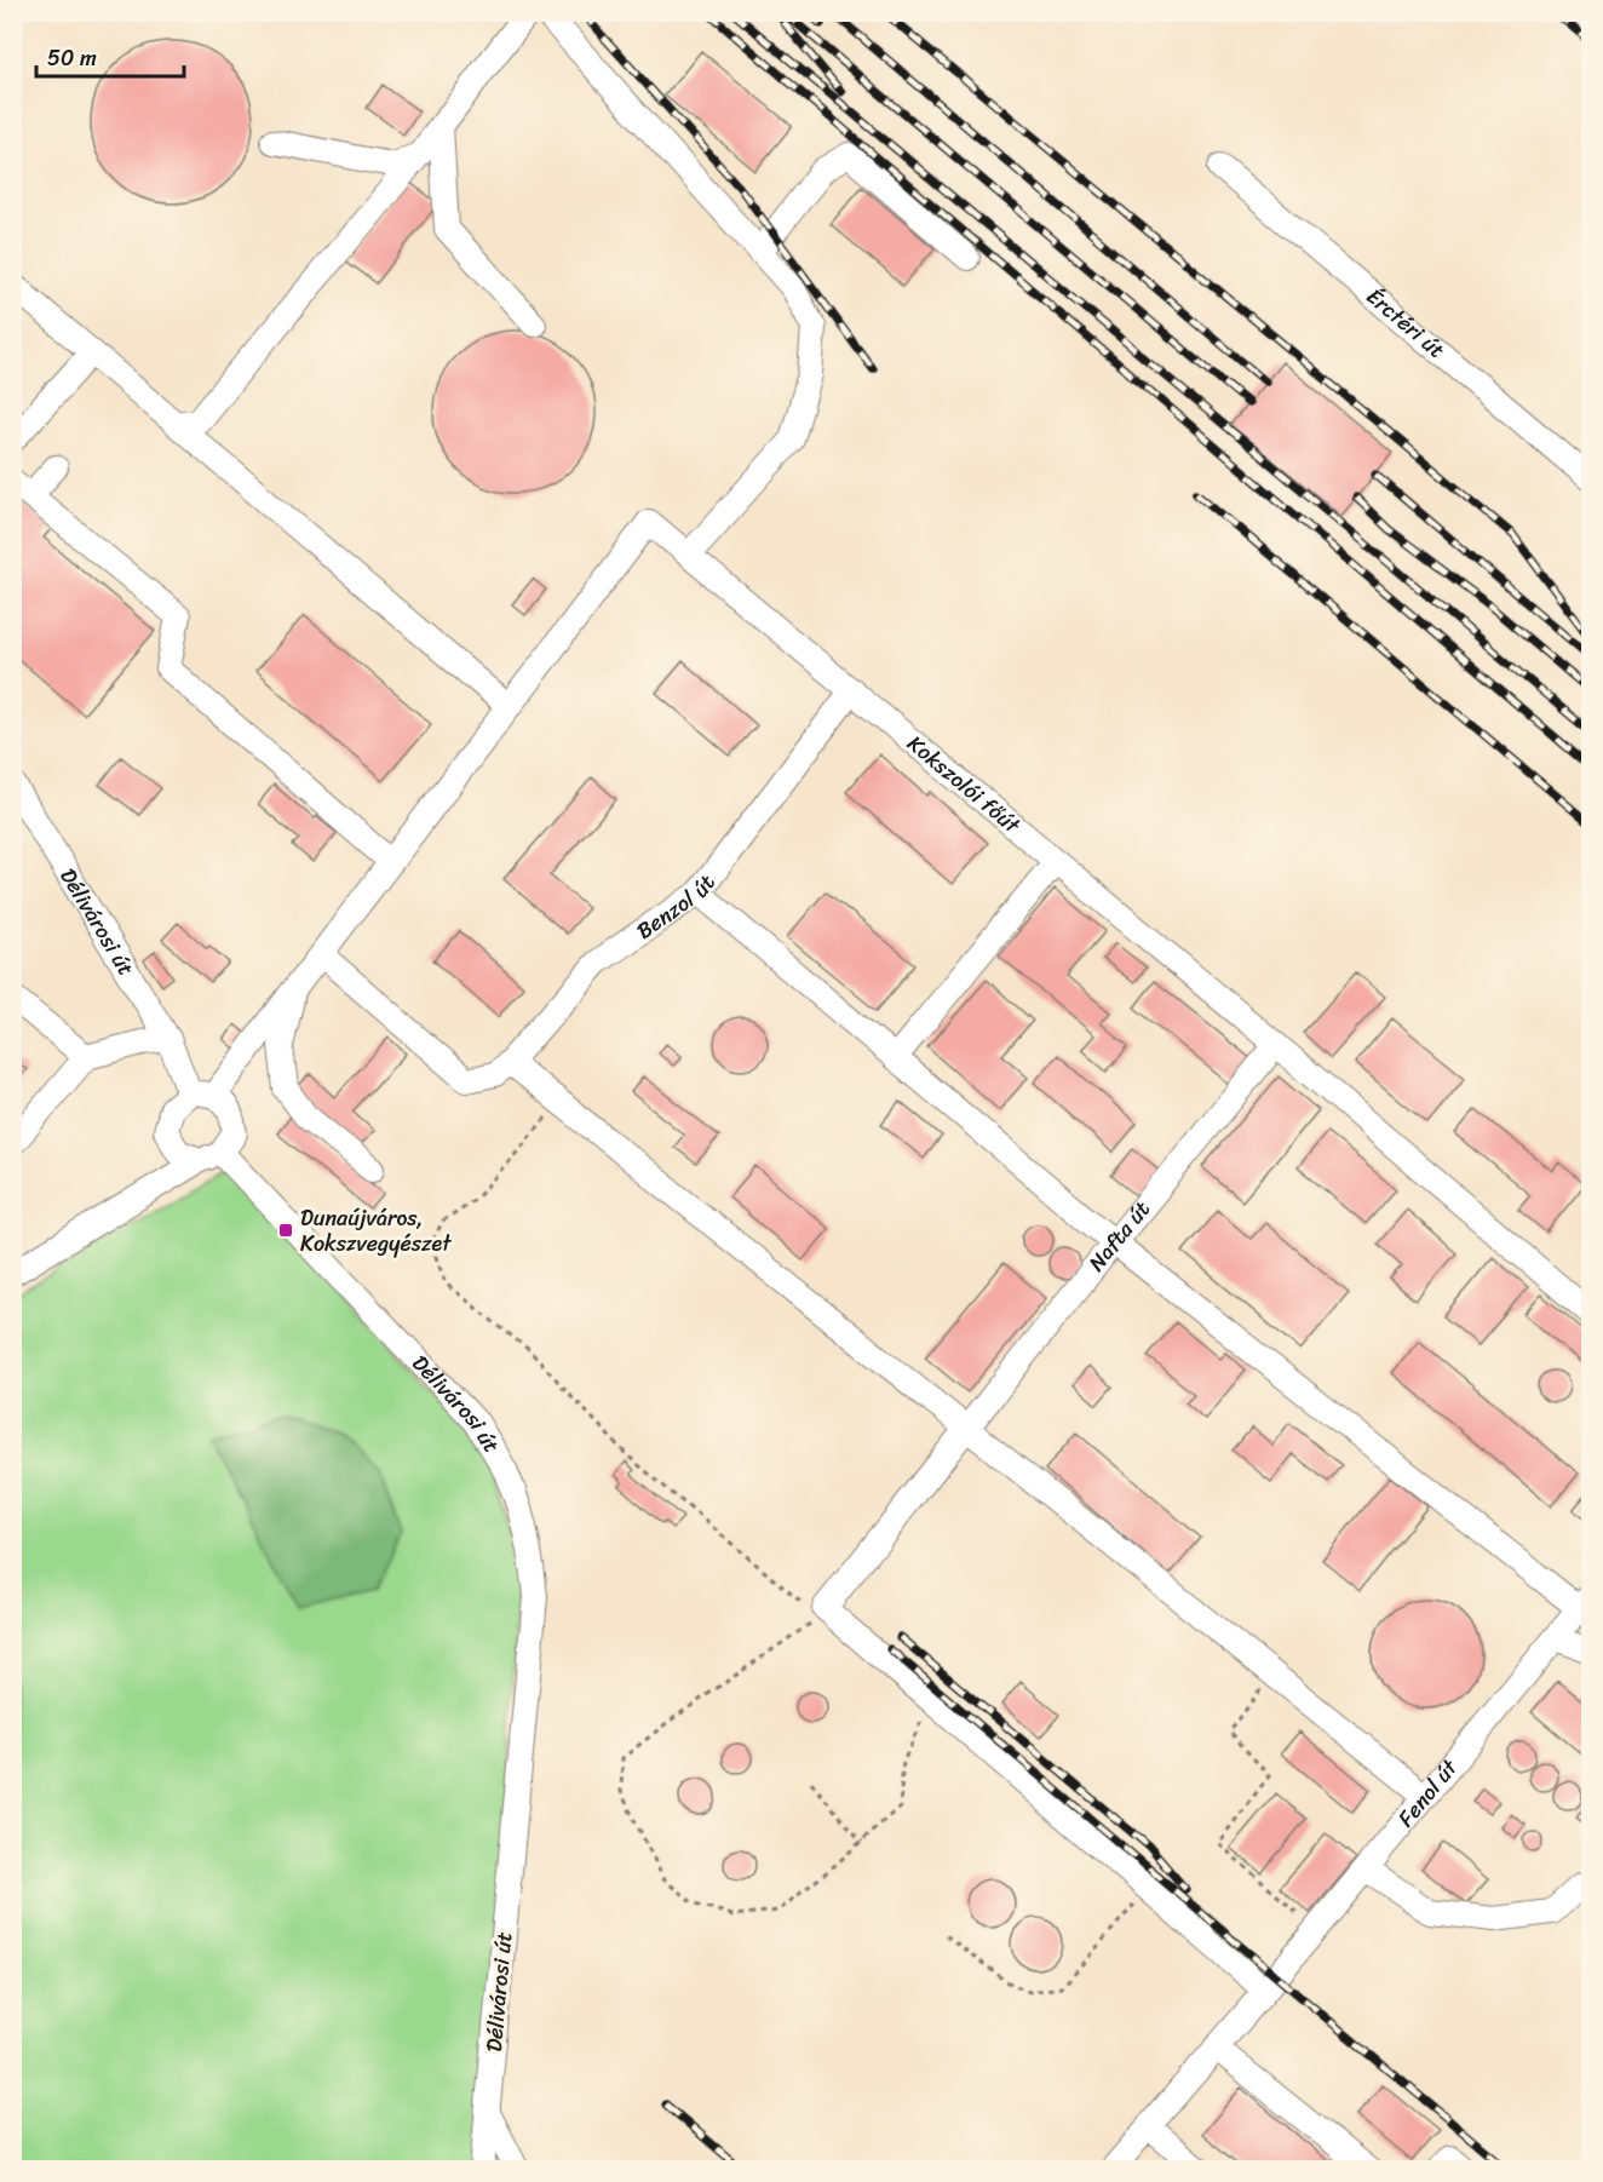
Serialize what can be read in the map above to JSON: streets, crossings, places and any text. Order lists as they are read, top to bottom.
{
  "streets": {
    "street": [
      "Érctéri út",
      "Kokszolói főút",
      "Benzol út",
      "Délivárosi út",
      "Nafta út",
      "Fenol út"
    ]
  },
  "crossings": [
    ["Kokszolói főút", "Benzol út"],
    ["Kokszolói főút", "Nafta út"]
  ],
  "places": {
    "transit": ["Dunaújváros, Kokszvegyészet"]
  },
  "scale_bar": "50 m"
}
